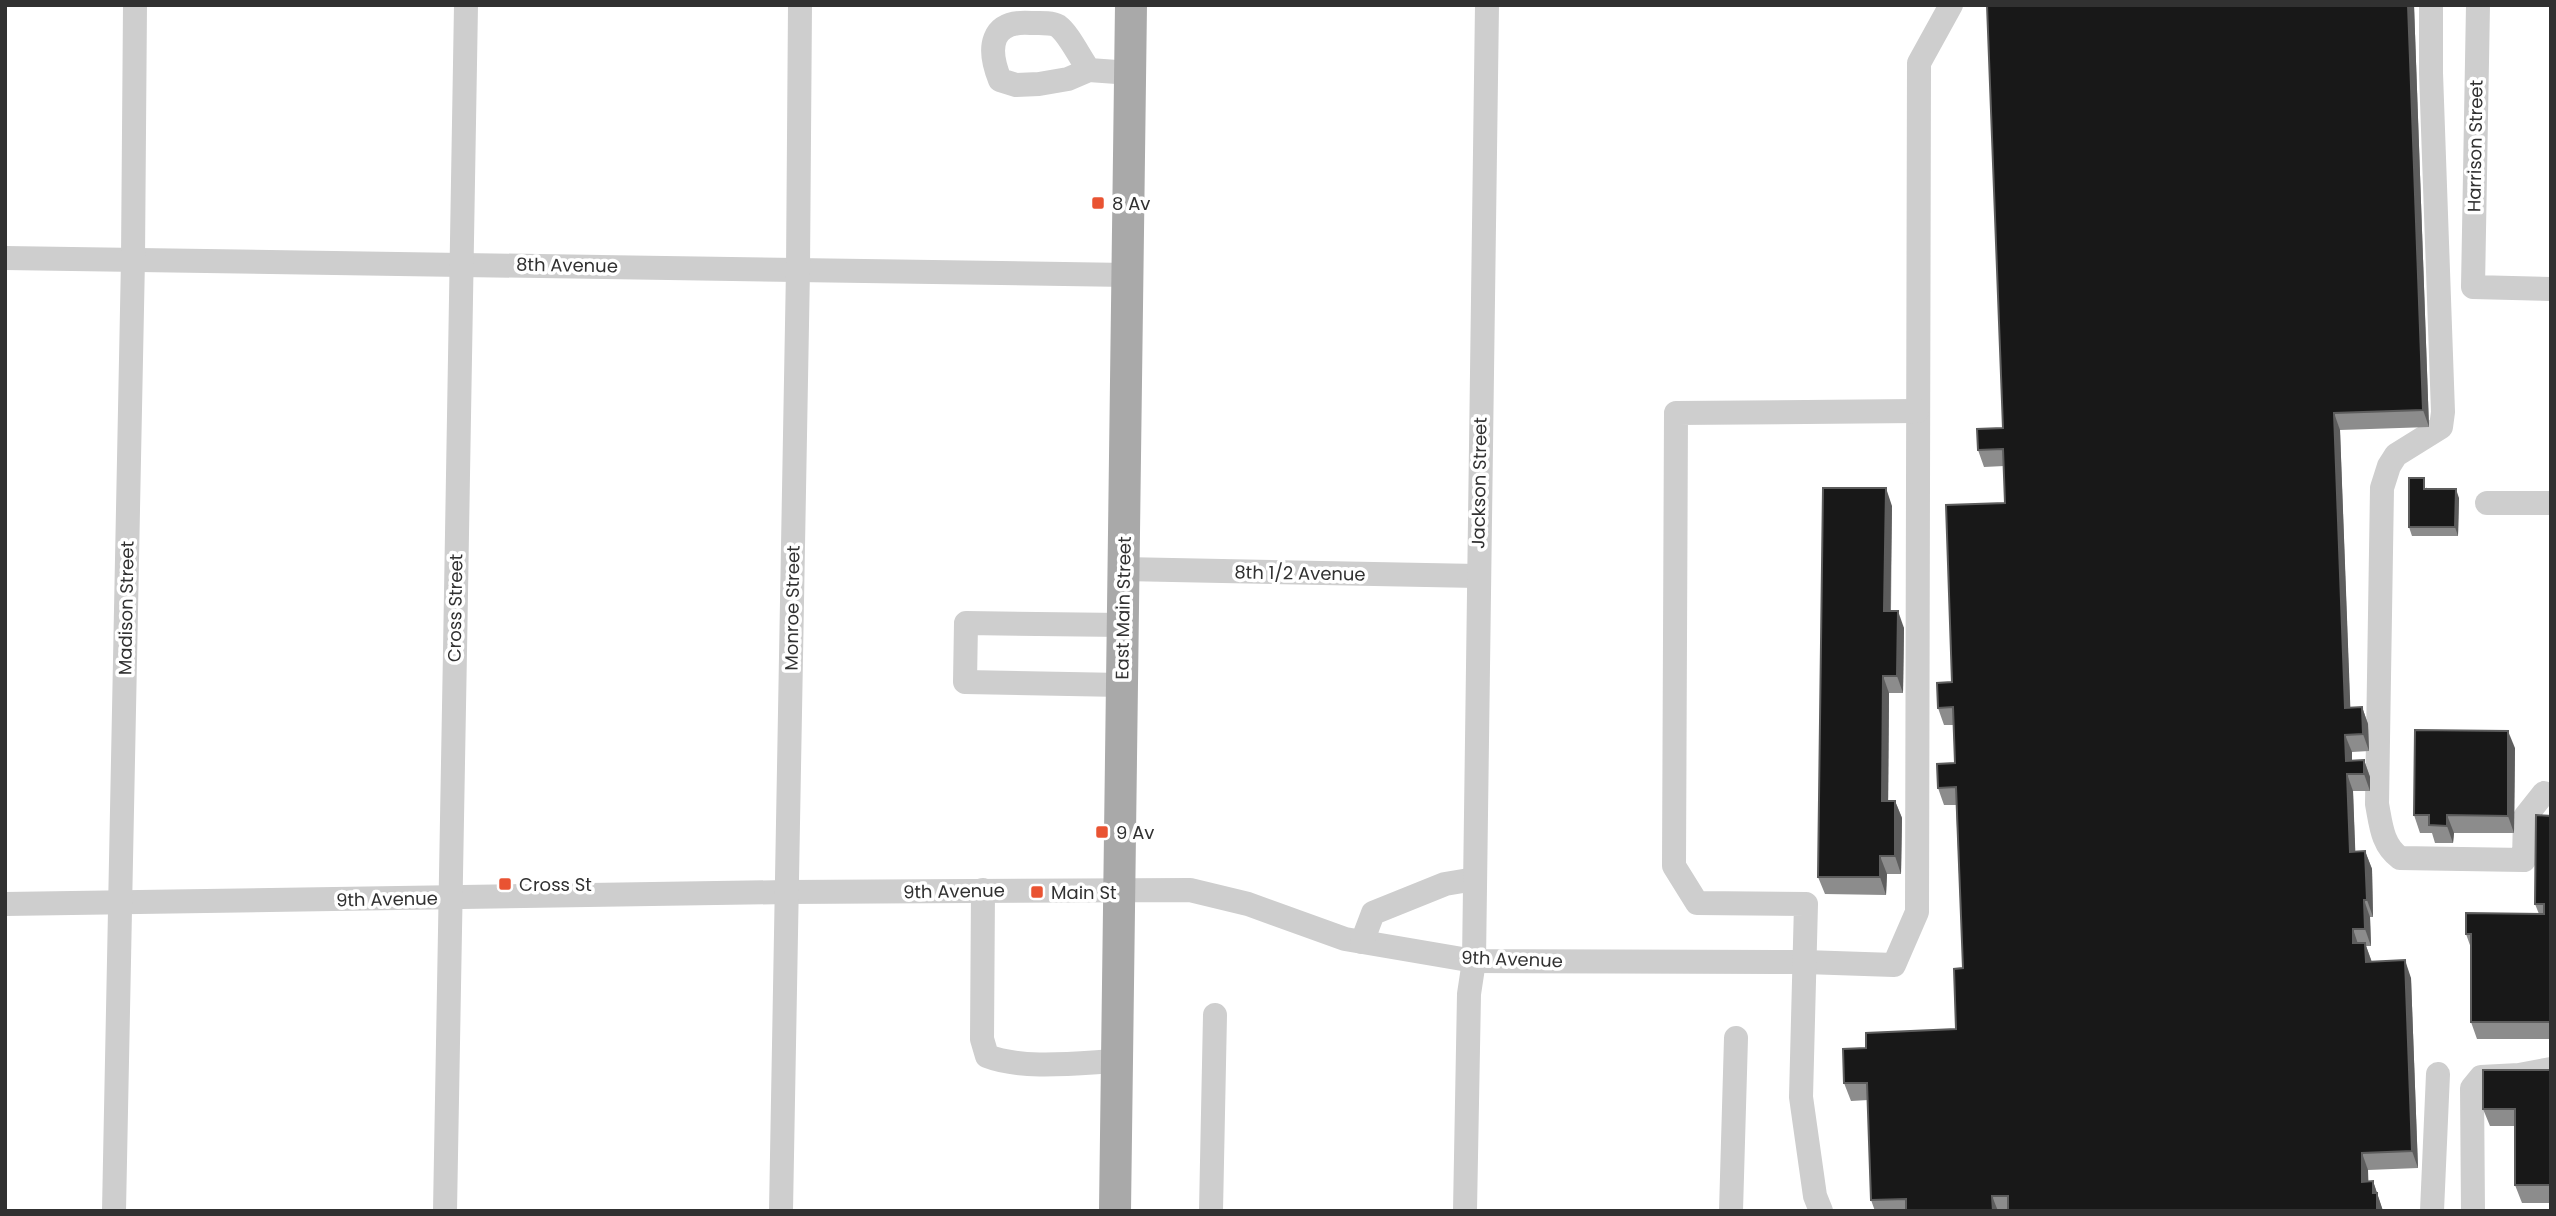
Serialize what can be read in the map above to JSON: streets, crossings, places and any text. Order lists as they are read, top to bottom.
{
  "streets": {
    "main road": ["East Main Street"],
    "street": [
      "Harrison Street",
      "8th Avenue",
      "Jackson Street",
      "8th 1/2 Avenue",
      "Madison Street",
      "Cross Street",
      "Monroe Street",
      "9th Avenue"
    ]
  },
  "crossings": [
    ["8th Avenue", "Madison Street"],
    ["8th Avenue", "Cross Street"],
    ["8th Avenue", "Monroe Street"],
    ["8th Avenue", "East Main Street"],
    ["Jackson Street", "8th 1/2 Avenue"],
    ["Jackson Street", "9th Avenue"],
    ["8th 1/2 Avenue", "East Main Street"],
    ["Madison Street", "9th Avenue"],
    ["Cross Street", "9th Avenue"],
    ["Monroe Street", "9th Avenue"],
    ["East Main Street", "9th Avenue"]
  ],
  "places": {
    "transit": [
      "8 Av",
      "9 Av",
      "Cross St",
      "Main St"
    ]
  }
}
